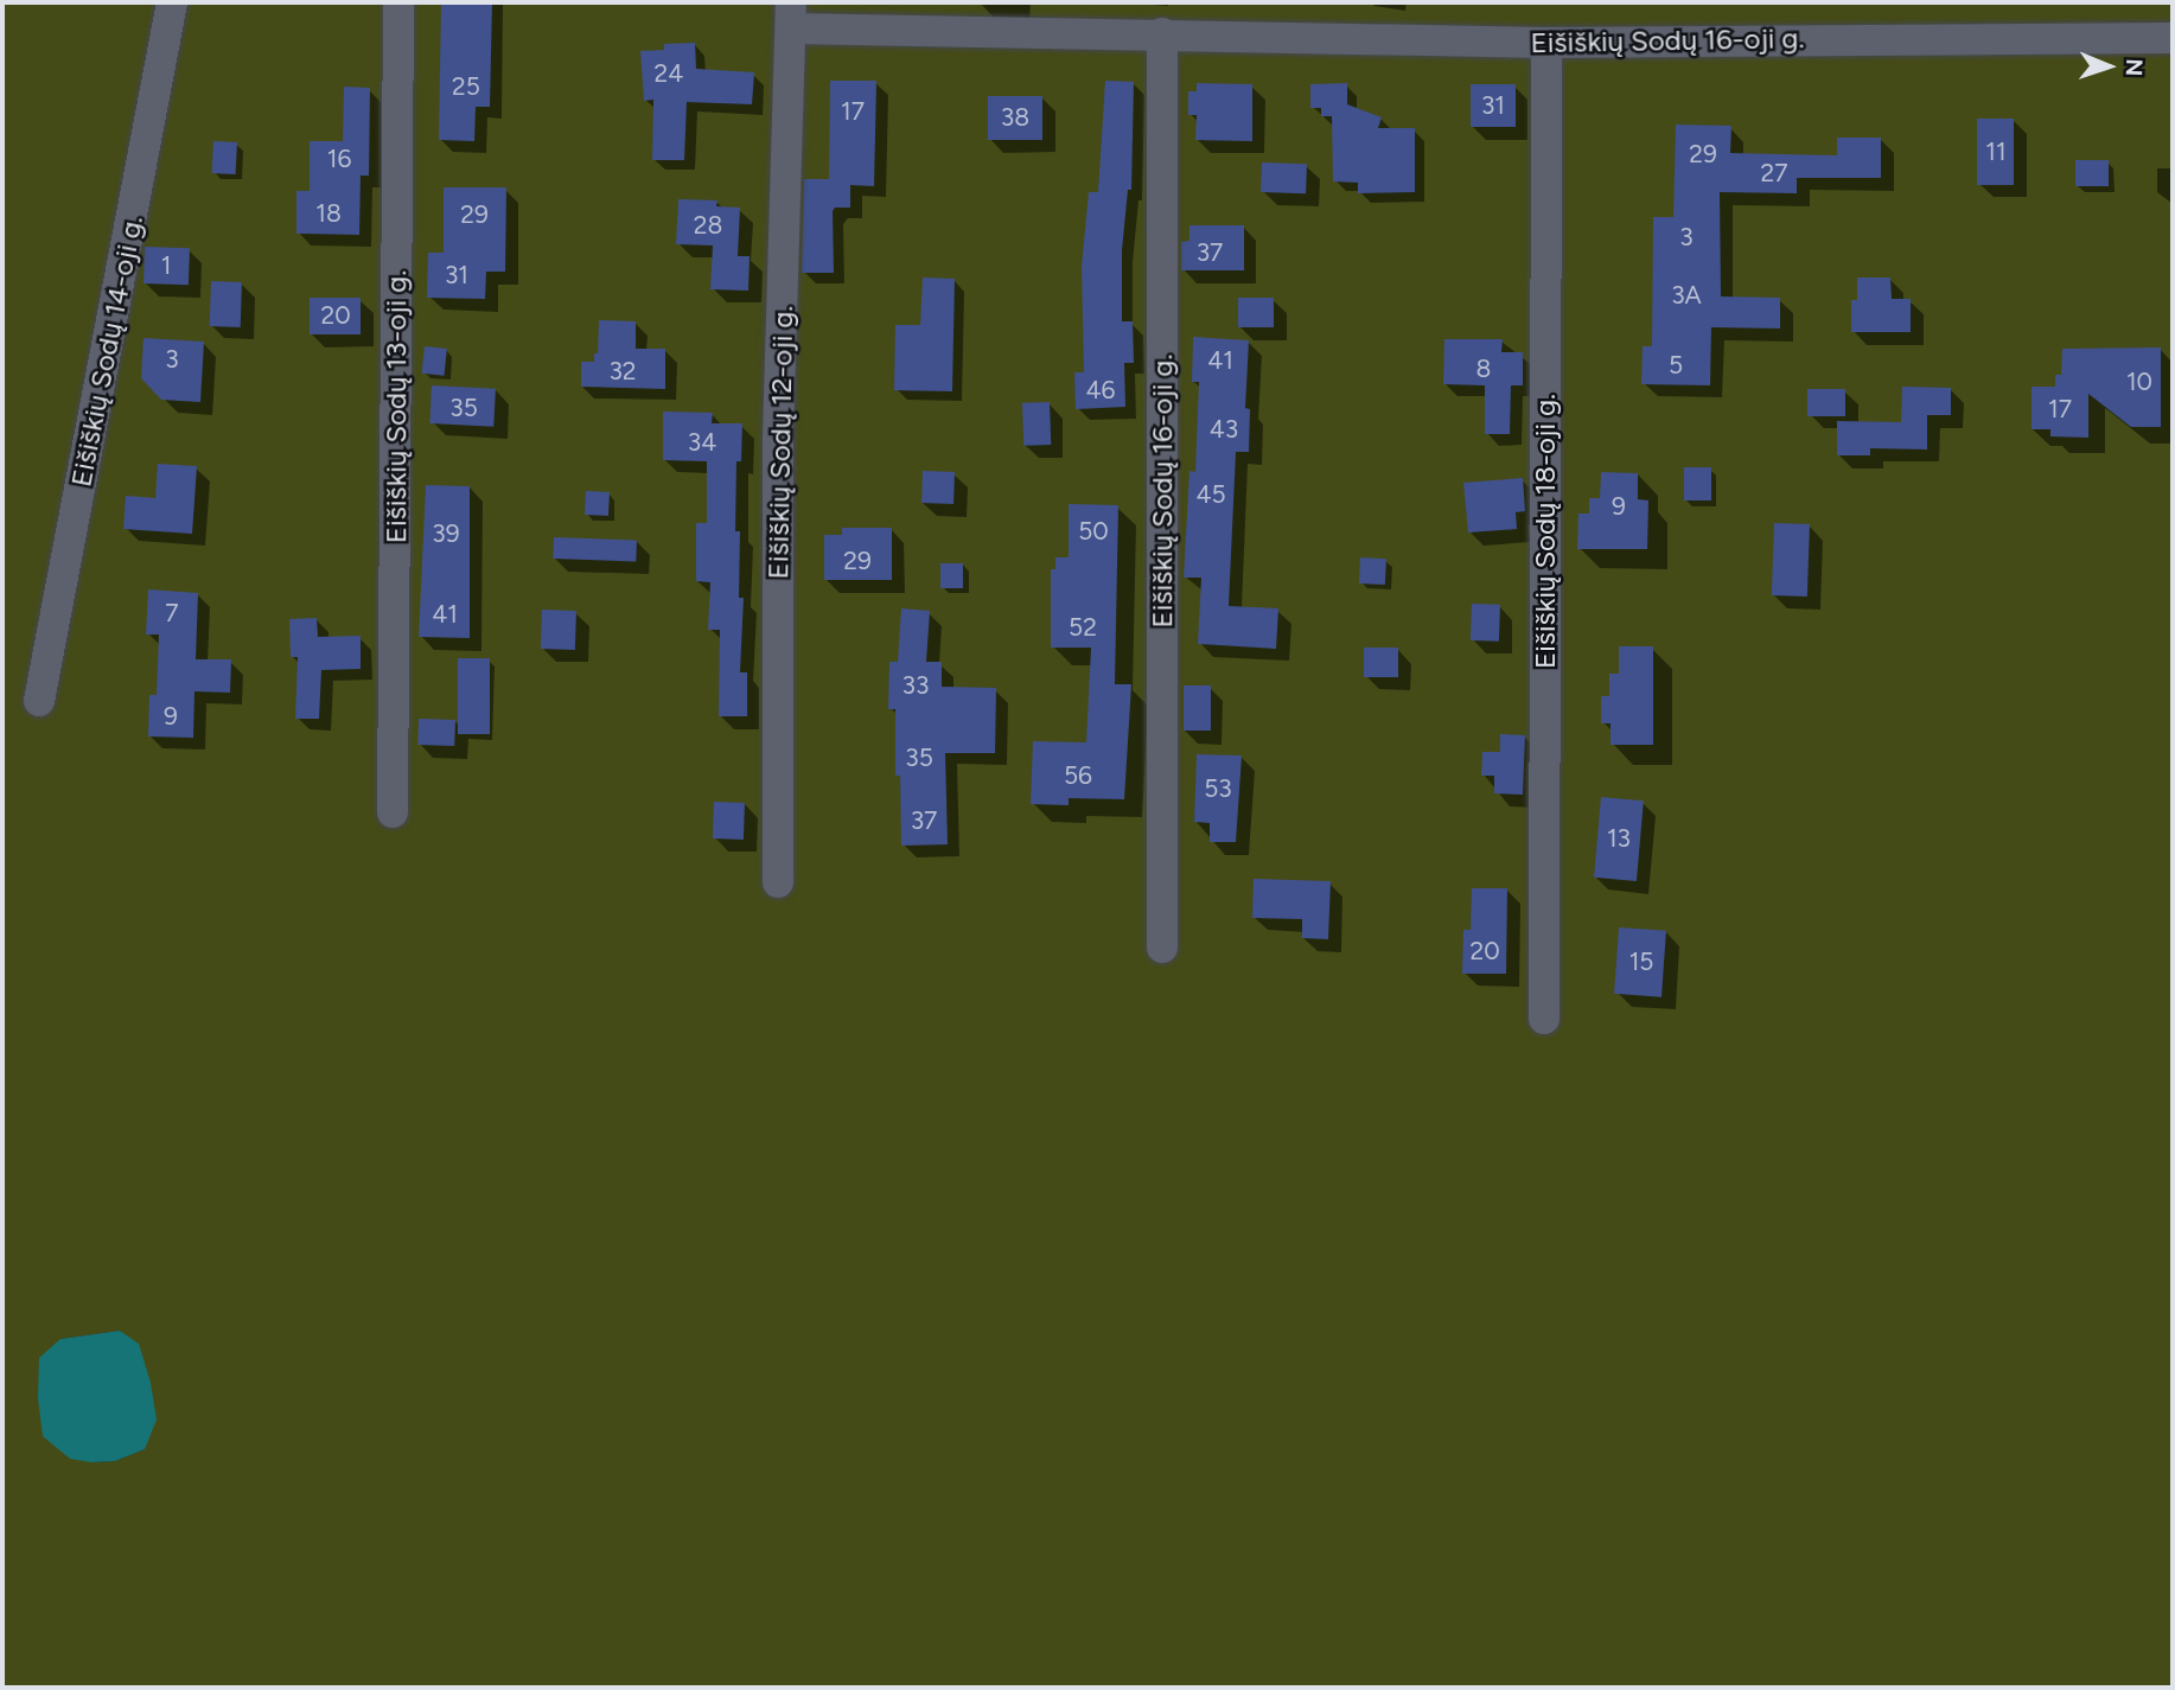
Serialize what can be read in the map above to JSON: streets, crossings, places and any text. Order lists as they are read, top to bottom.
{
  "streets": {
    "street": [
      "Eišiškių Sodų 16-oji g.",
      "Eišiškių Sodų 14-oji g.",
      "Eišiškių Sodų 13-oji g.",
      "Eišiškių Sodų 12-oji g.",
      "Eišiškių Sodų 18-oji g."
    ]
  },
  "crossings": [
    ["Eišiškių Sodų 16-oji g.", "Eišiškių Sodų 12-oji g."],
    ["Eišiškių Sodų 16-oji g.", "Eišiškių Sodų 18-oji g."]
  ],
  "house_numbers": [
    "24",
    "25",
    "31",
    "17",
    "38",
    "11",
    "29",
    "16",
    "27",
    "18",
    "29",
    "28",
    "3",
    "37",
    "1",
    "31",
    "3A",
    "20",
    "3",
    "41",
    "5",
    "8",
    "32",
    "10",
    "46",
    "35",
    "17",
    "43",
    "34",
    "45",
    "9",
    "50",
    "39",
    "29",
    "7",
    "41",
    "52",
    "33",
    "9",
    "35",
    "56",
    "53",
    "37",
    "13",
    "20",
    "15"
  ],
  "north": "right"
}
